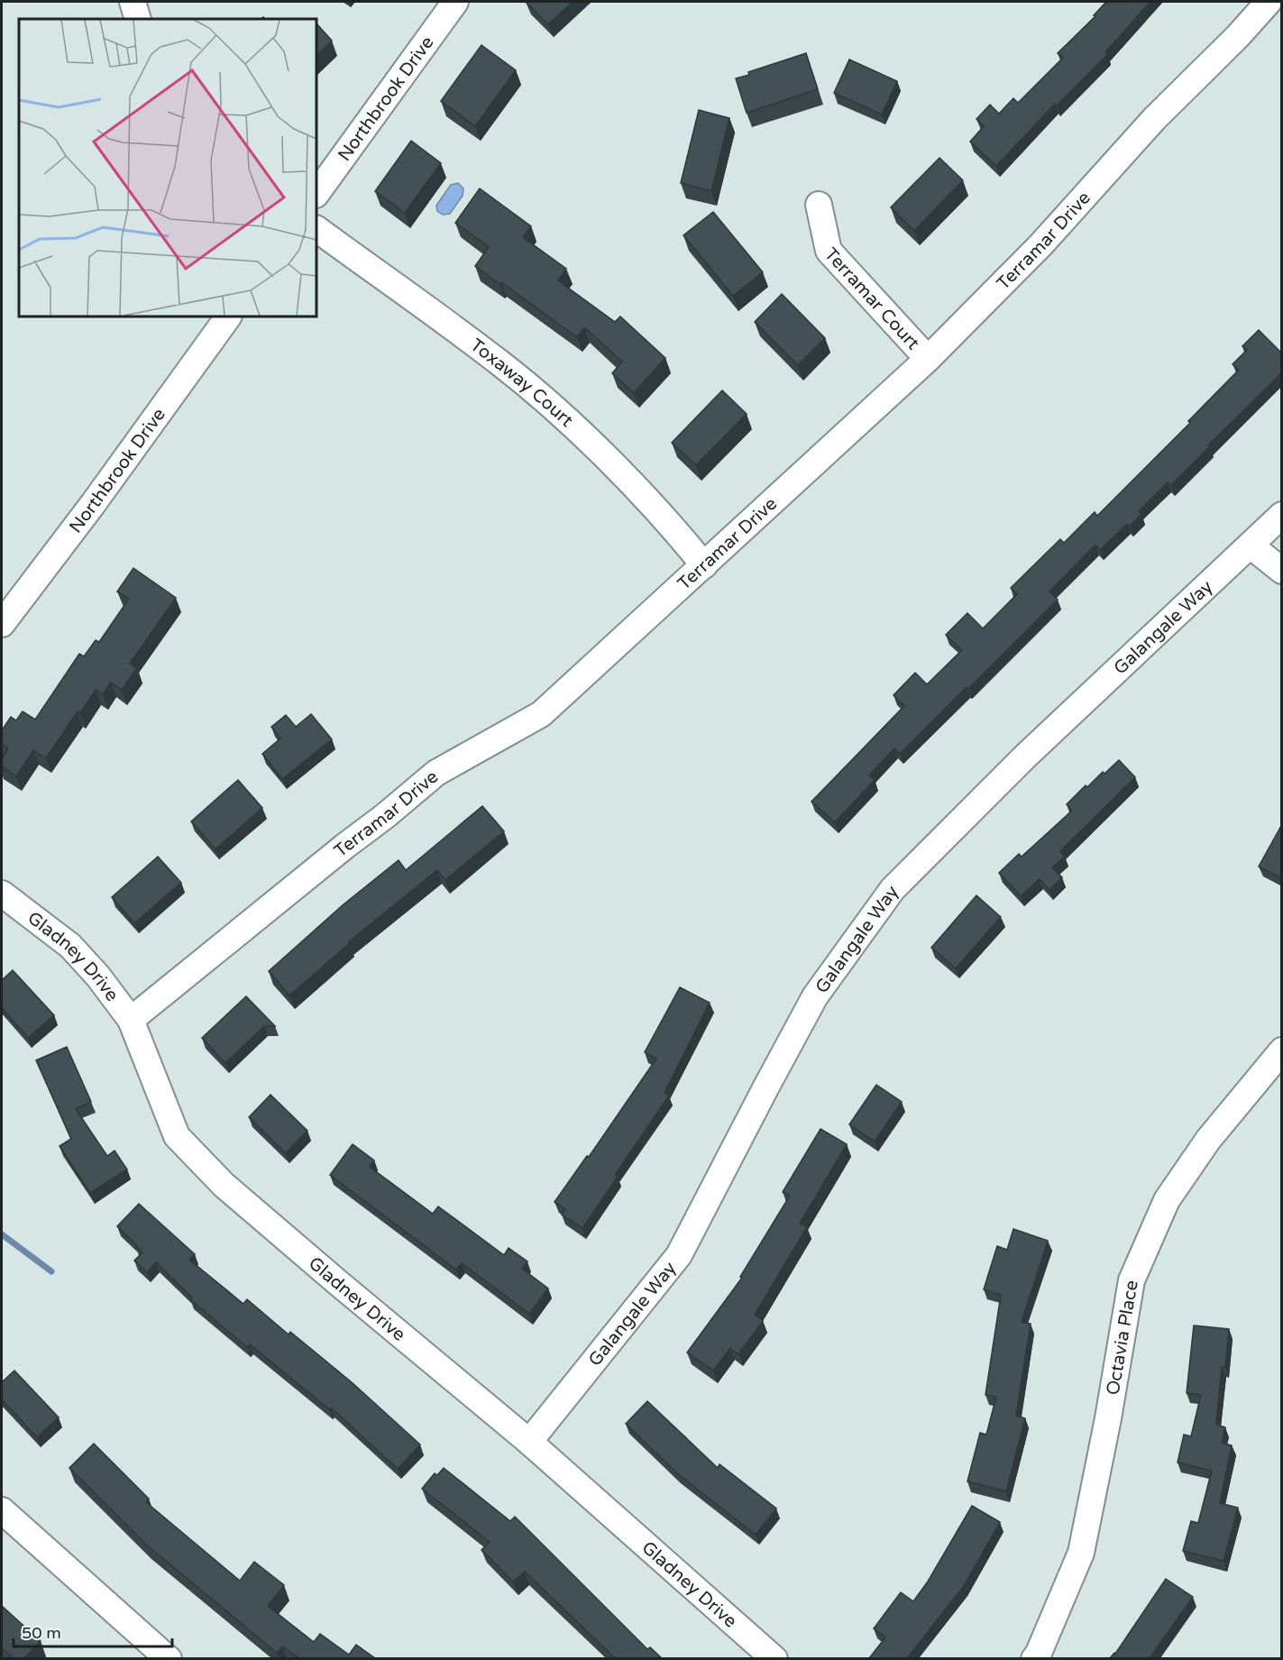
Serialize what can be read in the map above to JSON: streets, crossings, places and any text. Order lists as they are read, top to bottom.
{
  "streets": {
    "street": [
      "Northbrook Drive",
      "Terramar Drive",
      "Terramar Court",
      "Toxaway Court",
      "Galangale Way",
      "Gladney Drive",
      "Octavia Place"
    ]
  },
  "crossings": [
    ["Terramar Drive", "Terramar Court"],
    ["Terramar Drive", "Toxaway Court"],
    ["Terramar Drive", "Gladney Drive"],
    ["Galangale Way", "Gladney Drive"]
  ],
  "scale_bar": "50 m"
}
